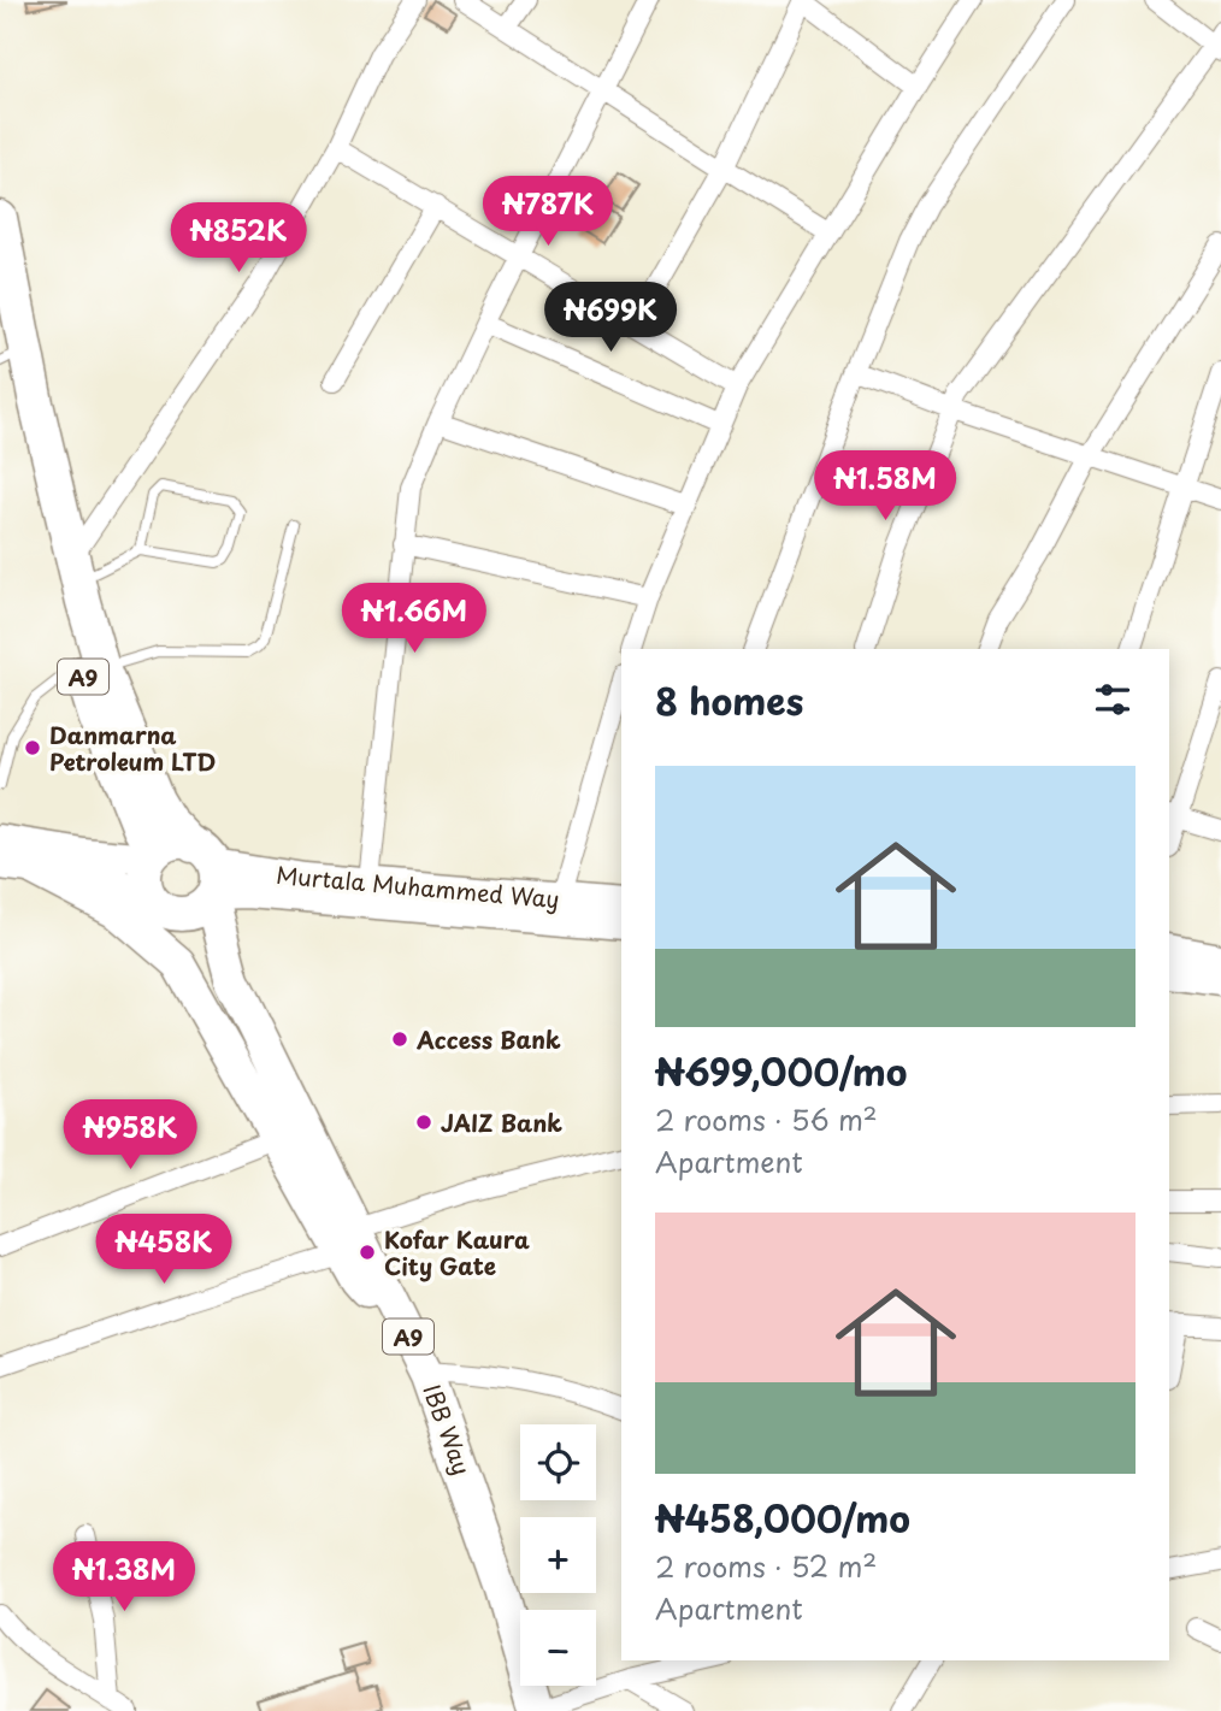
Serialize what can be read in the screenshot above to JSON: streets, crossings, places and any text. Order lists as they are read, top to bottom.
{
  "streets": {
    "highway": ["A9", "IBB Way"],
    "main road": ["Murtala Muhammed Way"]
  },
  "crossings": [
    ["A9", "Murtala Muhammed Way"],
    ["A9", "IBB Way"],
    ["Murtala Muhammed Way", "IBB Way"]
  ],
  "places": [
    "Danmarna Petroleum LTD",
    "Access Bank",
    "JAIZ Bank",
    "Kofar Kaura City Gate"
  ],
  "page": {
    "price": [
      "₦787K",
      "₦852K",
      "₦699K",
      "₦1.58M",
      "₦1.66M",
      "₦958K",
      "₦458K",
      "₦1.38M"
    ],
    "heading": "8 homes",
    "list": [
      {
        "name": "₦699,000/mo",
        "note": "2 rooms · 56 m² · Apartment"
      },
      {
        "name": "₦458,000/mo",
        "note": "2 rooms · 52 m² · Apartment"
      }
    ],
    "map_buttons": ["+", "−"]
  }
}
